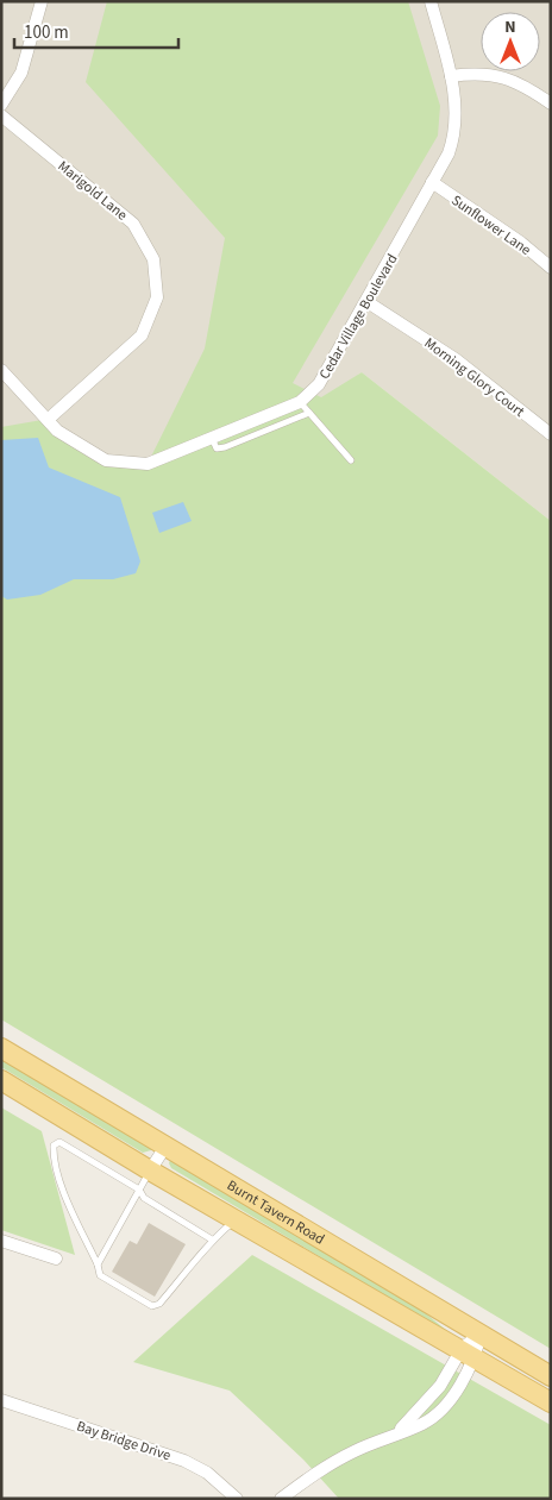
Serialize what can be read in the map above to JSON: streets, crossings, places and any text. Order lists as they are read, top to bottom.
{
  "streets": {
    "main road": ["Burnt Tavern Road"],
    "street": [
      "Marigold Lane",
      "Sunflower Lane",
      "Cedar Village Boulevard",
      "Morning Glory Court",
      "Bay Bridge Drive"
    ]
  },
  "crossings": [
    ["Marigold Lane", "Cedar Village Boulevard"],
    ["Sunflower Lane", "Cedar Village Boulevard"],
    ["Cedar Village Boulevard", "Morning Glory Court"]
  ],
  "scale_bar": "100 m",
  "north": "top"
}
